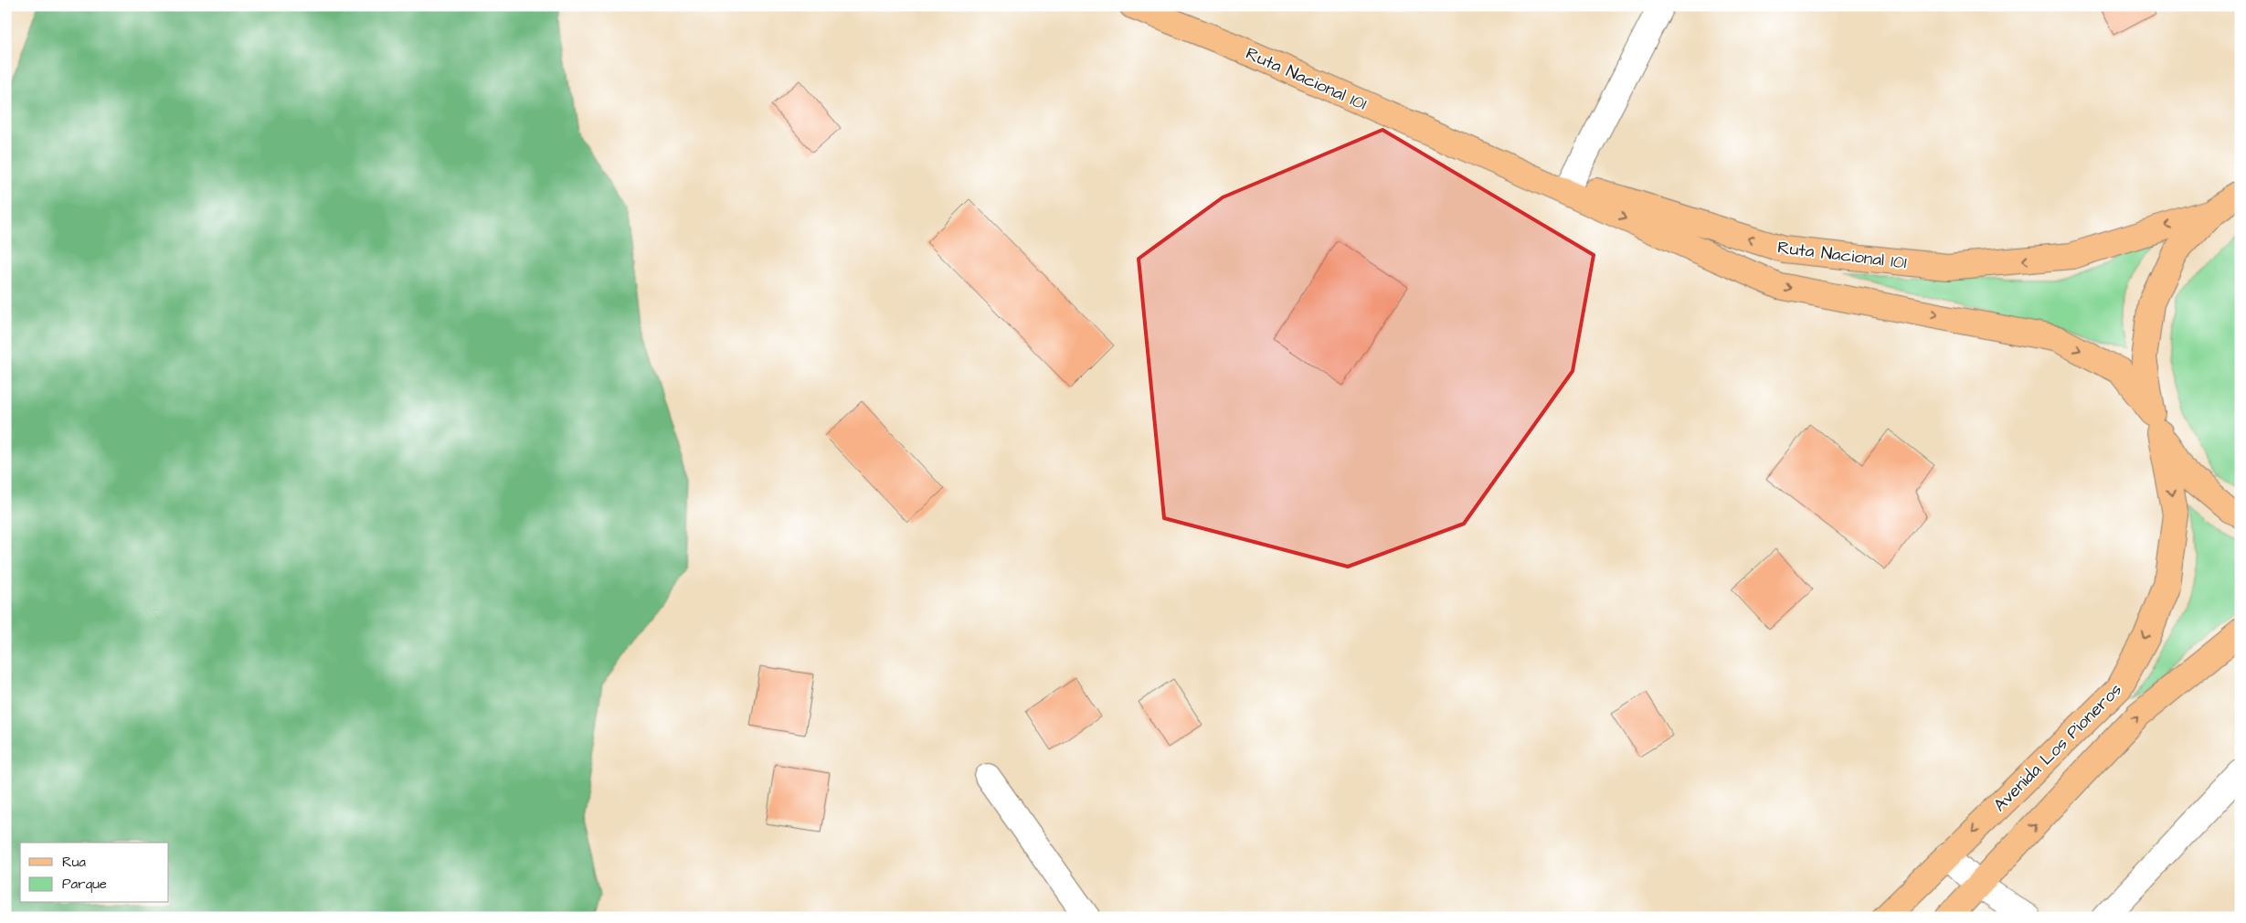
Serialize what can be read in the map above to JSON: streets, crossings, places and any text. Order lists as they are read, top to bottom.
{
  "streets": {
    "main road": ["Ruta Nacional 101", "Avenida Los Pioneros"]
  },
  "crossings": [
    ["Ruta Nacional 101", "Avenida Los Pioneros"]
  ],
  "legend": ["Rua", "Parque"]
}
